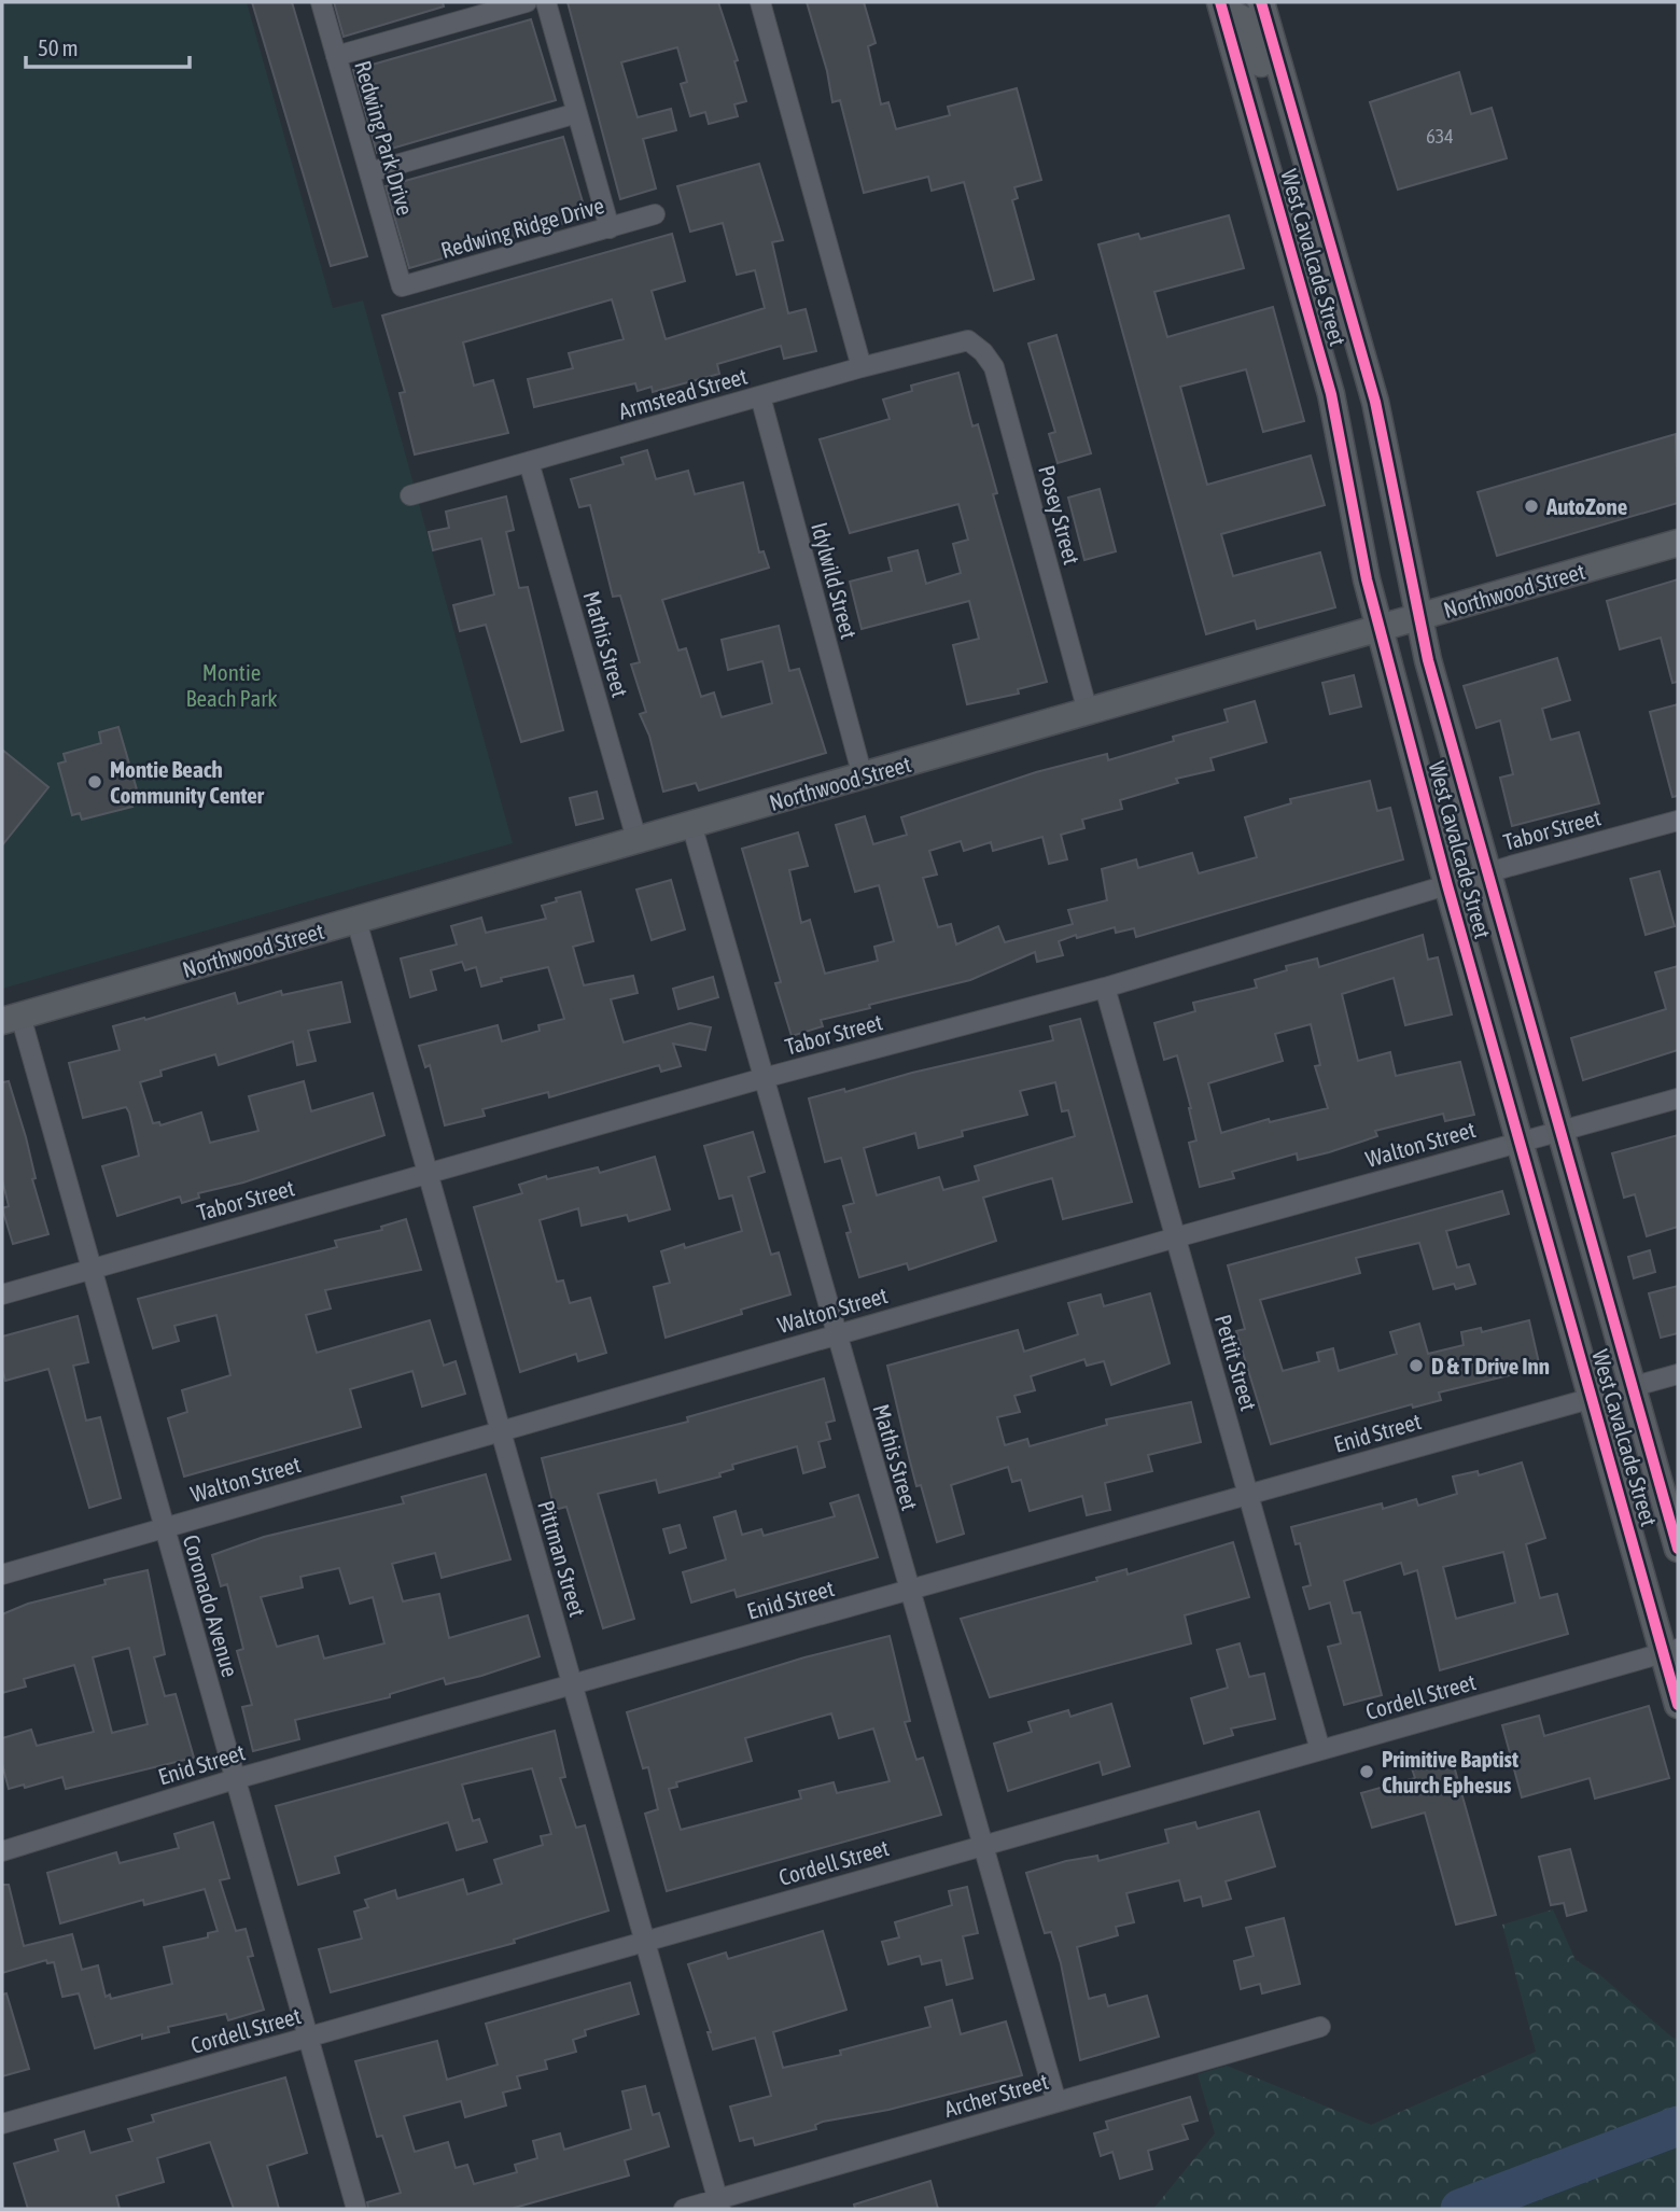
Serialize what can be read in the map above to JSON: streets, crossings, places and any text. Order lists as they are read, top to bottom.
{
  "streets": {
    "main road": ["West Cavalcade Street", "Northwood Street"],
    "street": [
      "Redwing Park Drive",
      "Redwing Ridge Drive",
      "Armstead Street",
      "Posey Street",
      "Idylwild Street",
      "Mathis Street",
      "Tabor Street",
      "Walton Street",
      "Pettit Street",
      "Enid Street",
      "Pittman Street",
      "Coronado Avenue",
      "Cordell Street",
      "Archer Street"
    ]
  },
  "crossings": [
    ["Redwing Park Drive", "Redwing Ridge Drive"],
    ["West Cavalcade Street", "Northwood Street"],
    ["West Cavalcade Street", "Tabor Street"],
    ["West Cavalcade Street", "Walton Street"],
    ["West Cavalcade Street", "Enid Street"],
    ["West Cavalcade Street", "Cordell Street"],
    ["Armstead Street", "Posey Street"],
    ["Armstead Street", "Idylwild Street"],
    ["Armstead Street", "Mathis Street"],
    ["Posey Street", "Northwood Street"],
    ["Idylwild Street", "Northwood Street"],
    ["Northwood Street", "Mathis Street"],
    ["Northwood Street", "Pittman Street"],
    ["Northwood Street", "Coronado Avenue"],
    ["Mathis Street", "Tabor Street"],
    ["Mathis Street", "Walton Street"],
    ["Mathis Street", "Enid Street"],
    ["Mathis Street", "Cordell Street"],
    ["Mathis Street", "Archer Street"],
    ["Tabor Street", "Pettit Street"],
    ["Tabor Street", "Pittman Street"],
    ["Tabor Street", "Coronado Avenue"],
    ["Walton Street", "Pettit Street"],
    ["Walton Street", "Pittman Street"],
    ["Walton Street", "Coronado Avenue"],
    ["Pettit Street", "Enid Street"],
    ["Pettit Street", "Cordell Street"],
    ["Enid Street", "Pittman Street"],
    ["Enid Street", "Coronado Avenue"],
    ["Pittman Street", "Cordell Street"],
    ["Pittman Street", "Archer Street"],
    ["Coronado Avenue", "Cordell Street"]
  ],
  "parks": ["Montie Beach Park"],
  "places": [
    "AutoZone",
    "Montie Beach Community Center",
    "D & T Drive Inn",
    "Primitive Baptist Church Ephesus"
  ],
  "house_numbers": ["634"],
  "scale_bar": "50 m"
}
